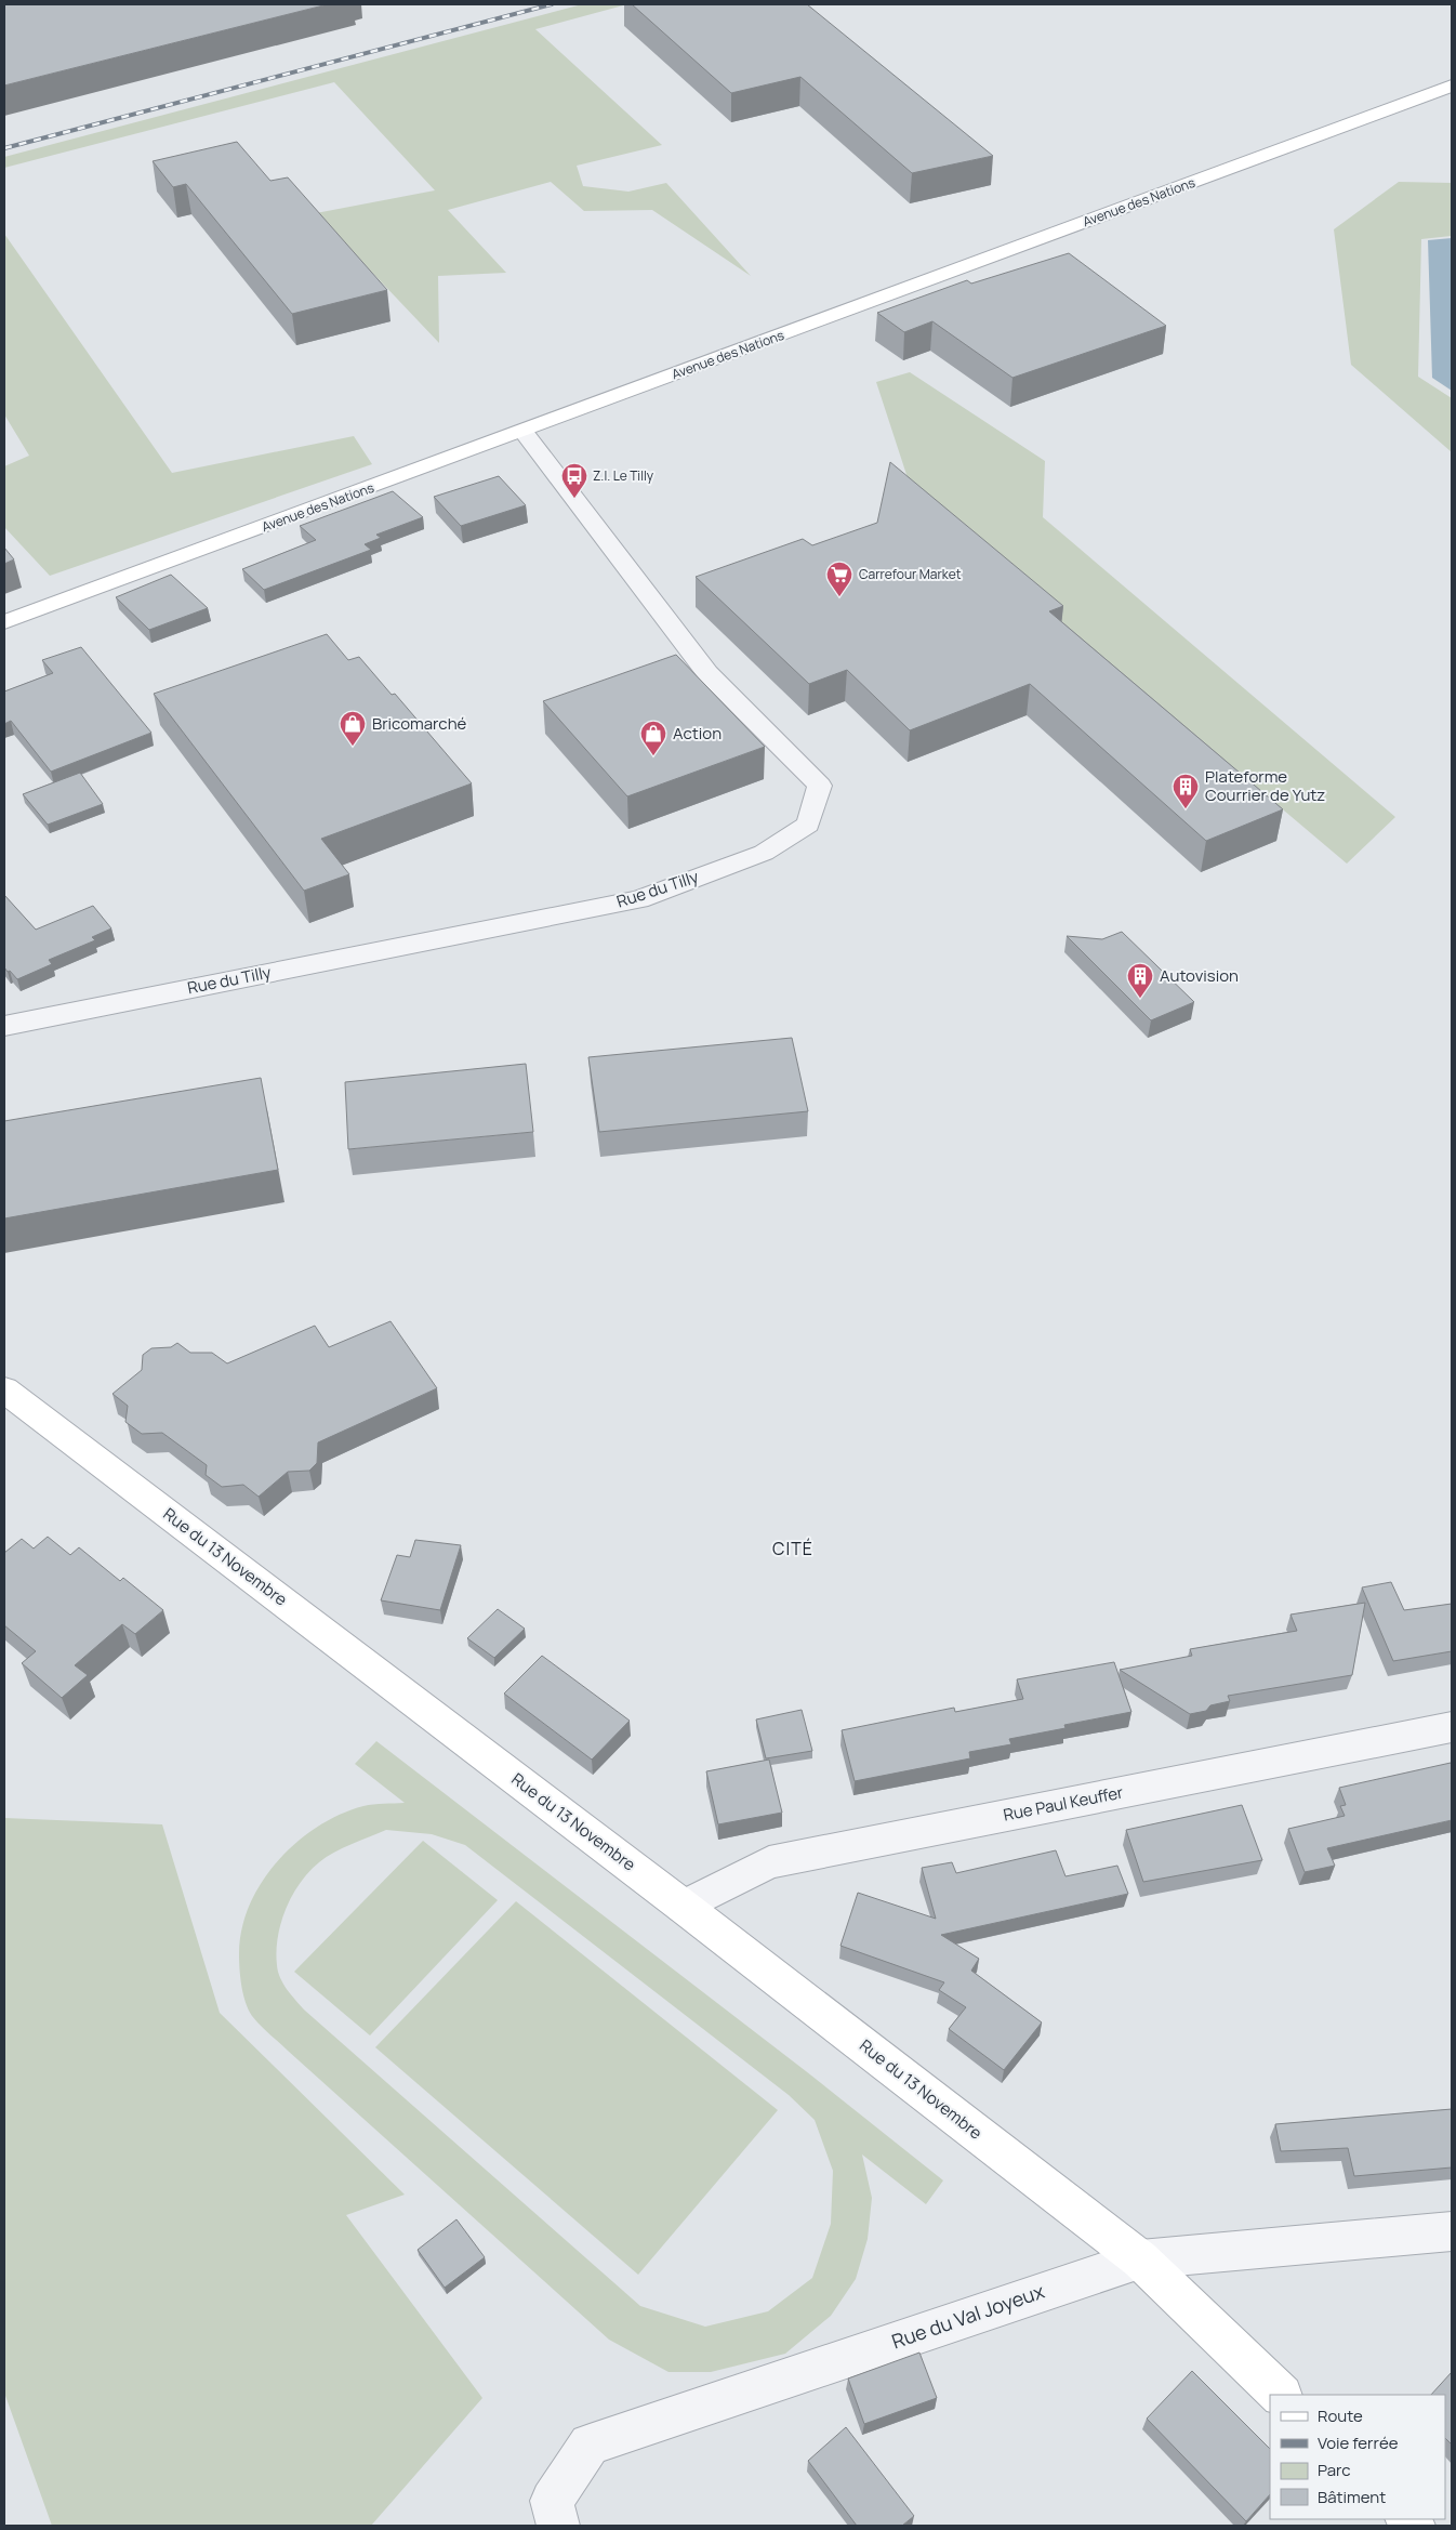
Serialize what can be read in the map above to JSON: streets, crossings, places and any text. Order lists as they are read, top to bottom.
{
  "streets": {
    "main road": ["Avenue des Nations", "Rue du 13 Novembre"],
    "street": ["Rue du Tilly", "Rue Paul Keuffer", "Rue du Val Joyeux"]
  },
  "crossings": [
    ["Avenue des Nations", "Rue du Tilly"],
    ["Rue du 13 Novembre", "Rue Paul Keuffer"],
    ["Rue du 13 Novembre", "Rue du Val Joyeux"]
  ],
  "districts": ["CITÉ"],
  "places": {
    "bus stop": ["Z.I. Le Tilly"],
    "supermarket": ["Carrefour Market"],
    "shop": ["Bricomarché", "Action"],
    "building": ["Plateforme Courrier de Yutz", "Autovision"]
  },
  "legend": [
    "Route",
    "Voie ferrée",
    "Parc",
    "Bâtiment"
  ]
}
